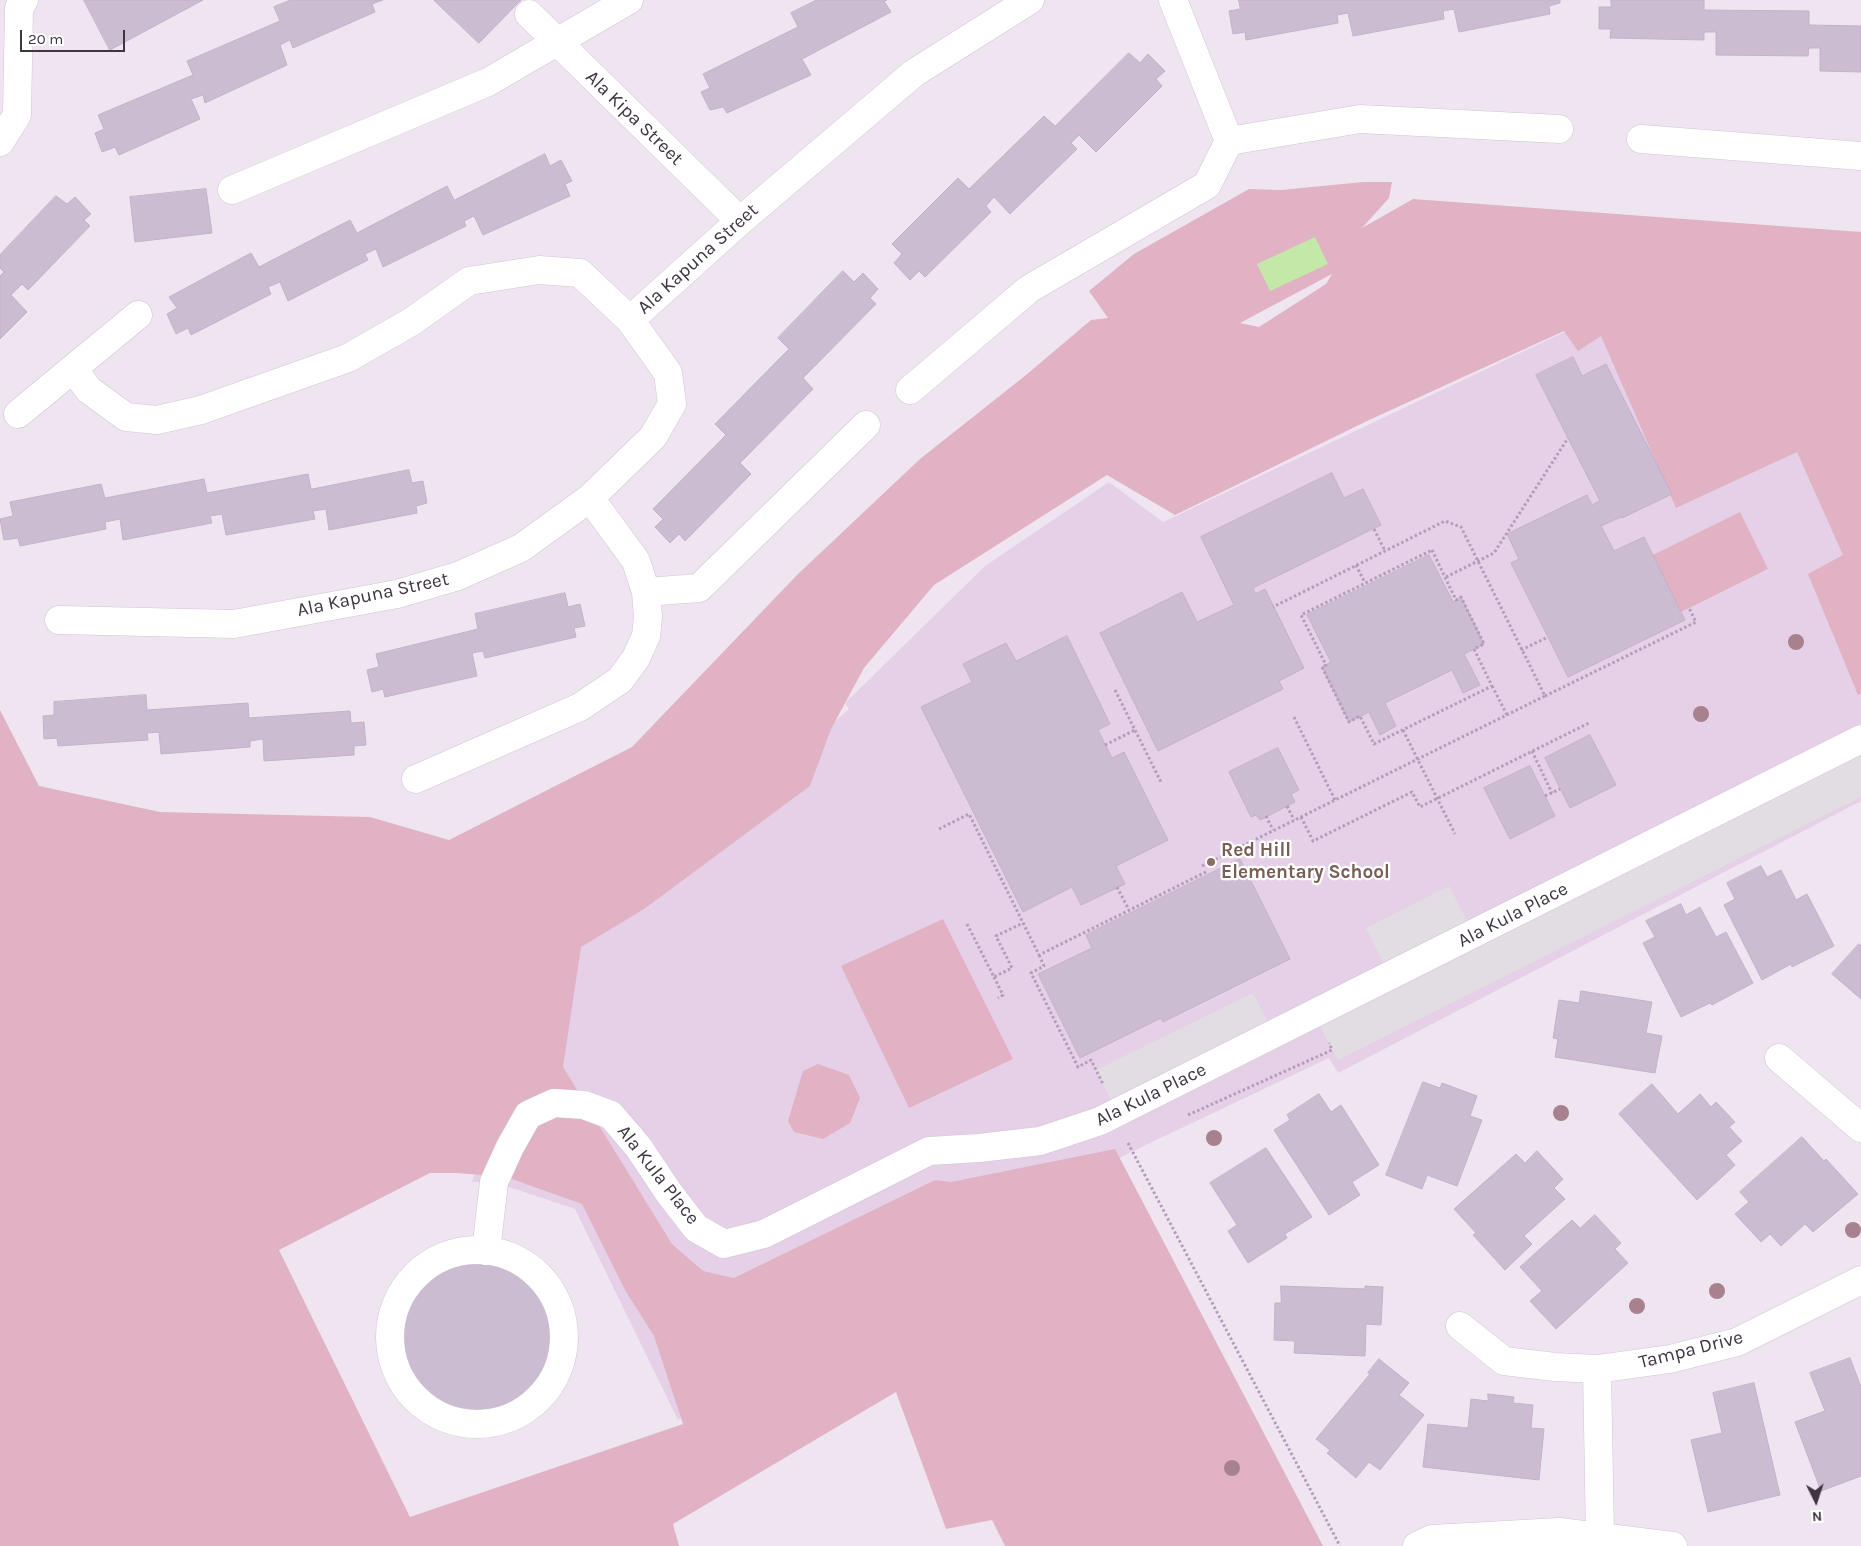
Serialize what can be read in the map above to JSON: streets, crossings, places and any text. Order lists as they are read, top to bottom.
{
  "streets": {
    "street": [
      "Ala Kipa Street",
      "Ala Kapuna Street",
      "Ala Kula Place",
      "Tampa Drive"
    ]
  },
  "crossings": [
    ["Ala Kipa Street", "Ala Kapuna Street"]
  ],
  "places": ["Red Hill Elementary School"],
  "scale_bar": "20 m",
  "north": "bottom"
}
